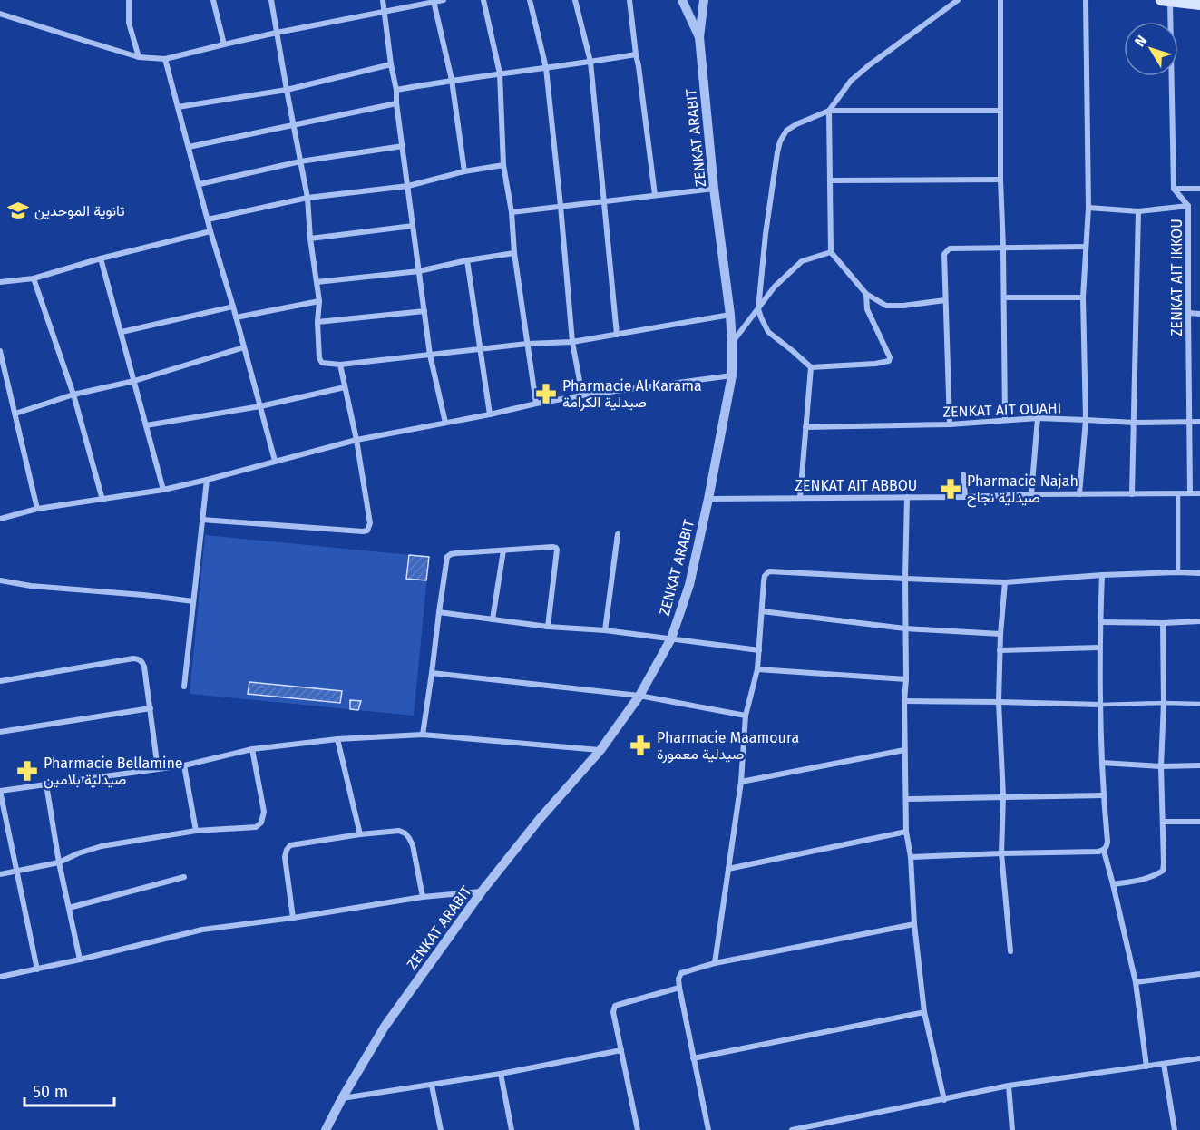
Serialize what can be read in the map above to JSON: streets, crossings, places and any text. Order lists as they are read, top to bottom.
{
  "streets": {
    "street": [
      "ZENKAT ARABIT",
      "ZENKAT AIT IKKOU",
      "ZENKAT AIT OUAHI",
      "ZENKAT AIT ABBOU"
    ]
  },
  "crossings": [
    ["ZENKAT ARABIT", "ZENKAT AIT ABBOU"],
    ["ZENKAT AIT IKKOU", "ZENKAT AIT OUAHI"],
    ["ZENKAT AIT IKKOU", "ZENKAT AIT ABBOU"]
  ],
  "places": {
    "school or university": ["ثانوية الموحدين"],
    "pharmacy": [
      "Pharmacie Al Karama صيدلية الكرامة",
      "Pharmacie Najah صيدلية نجاح",
      "Pharmacie Maamoura صيدلية معمورة",
      "Pharmacie Bellamine صيدلية بلامين"
    ]
  },
  "scale_bar": "50 m",
  "north": "top left"
}
